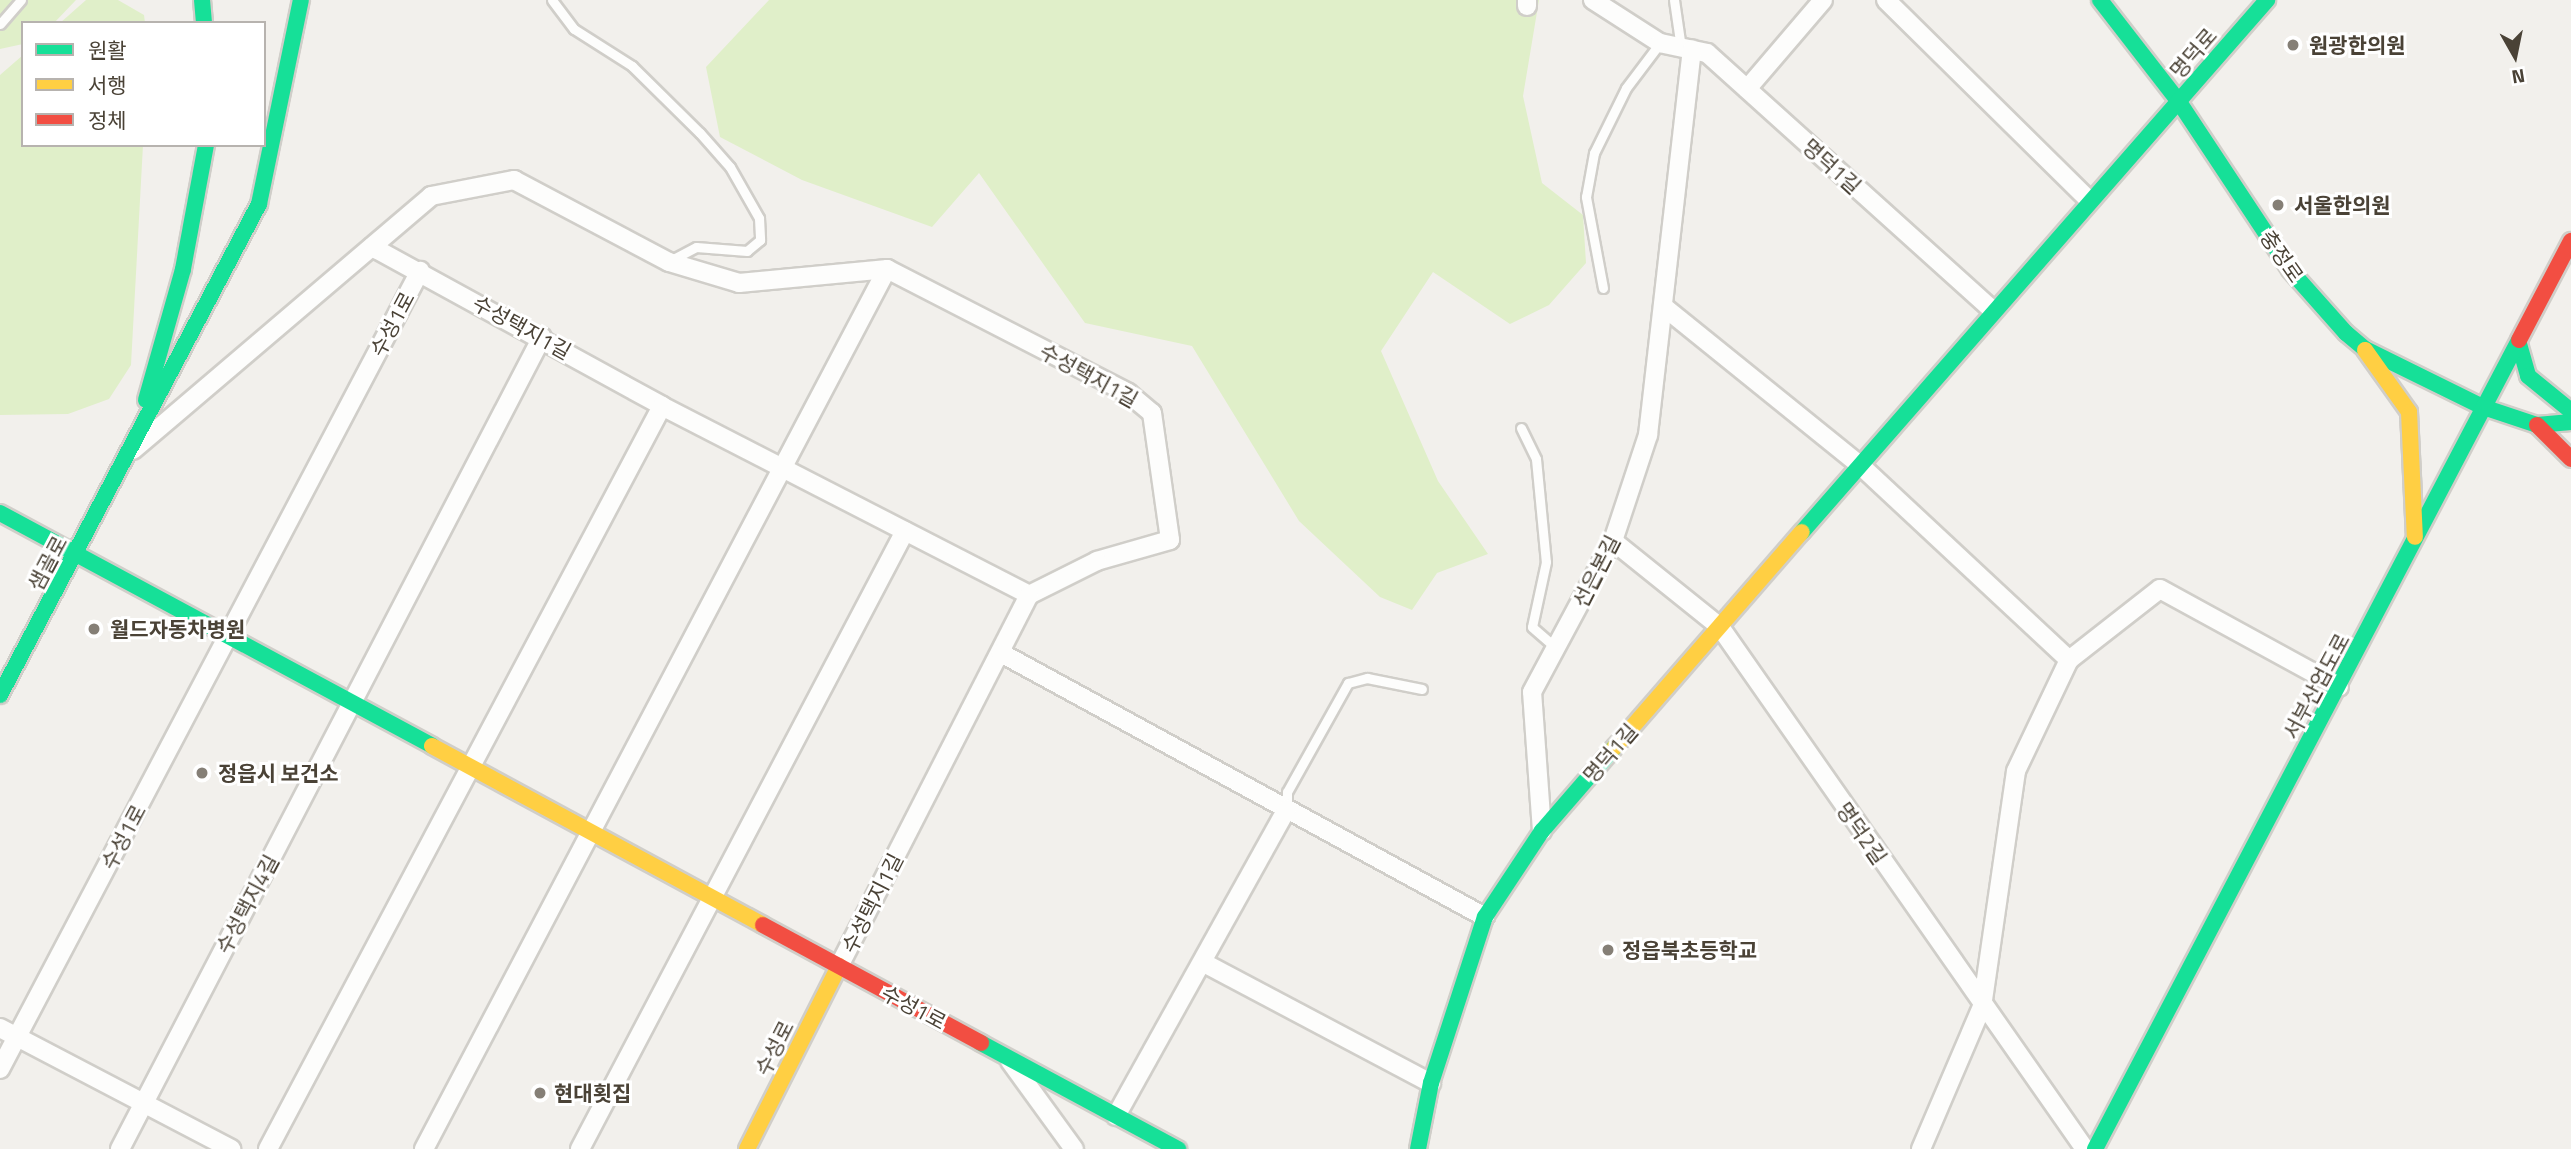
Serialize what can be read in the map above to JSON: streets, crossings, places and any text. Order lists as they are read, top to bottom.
{
  "streets": {
    "street": [
      "명덕로",
      "명덕1길",
      "충정로",
      "수성1로",
      "수성택지1길",
      "샘골로",
      "선은본길",
      "서부산업도로",
      "명덕2길",
      "수성택지4길",
      "수성로"
    ]
  },
  "crossings": [
    ["명덕로", "명덕1길"],
    ["명덕로", "충정로"],
    ["명덕1길", "충정로"],
    ["명덕1길", "선은본길"],
    ["명덕1길", "명덕2길"],
    ["충정로", "서부산업도로"],
    ["수성1로", "수성택지1길"],
    ["수성1로", "샘골로"],
    ["수성1로", "수성택지4길"],
    ["수성1로", "수성로"],
    ["수성택지1길", "수성로"],
    ["선은본길", "명덕2길"]
  ],
  "places": [
    "원광한의원",
    "서울한의원",
    "월드자동차병원",
    "정읍시 보건소",
    "정읍북초등학교",
    "현대횟집"
  ],
  "legend": ["원활", "서행", "정체"],
  "north": "bottom"
}
